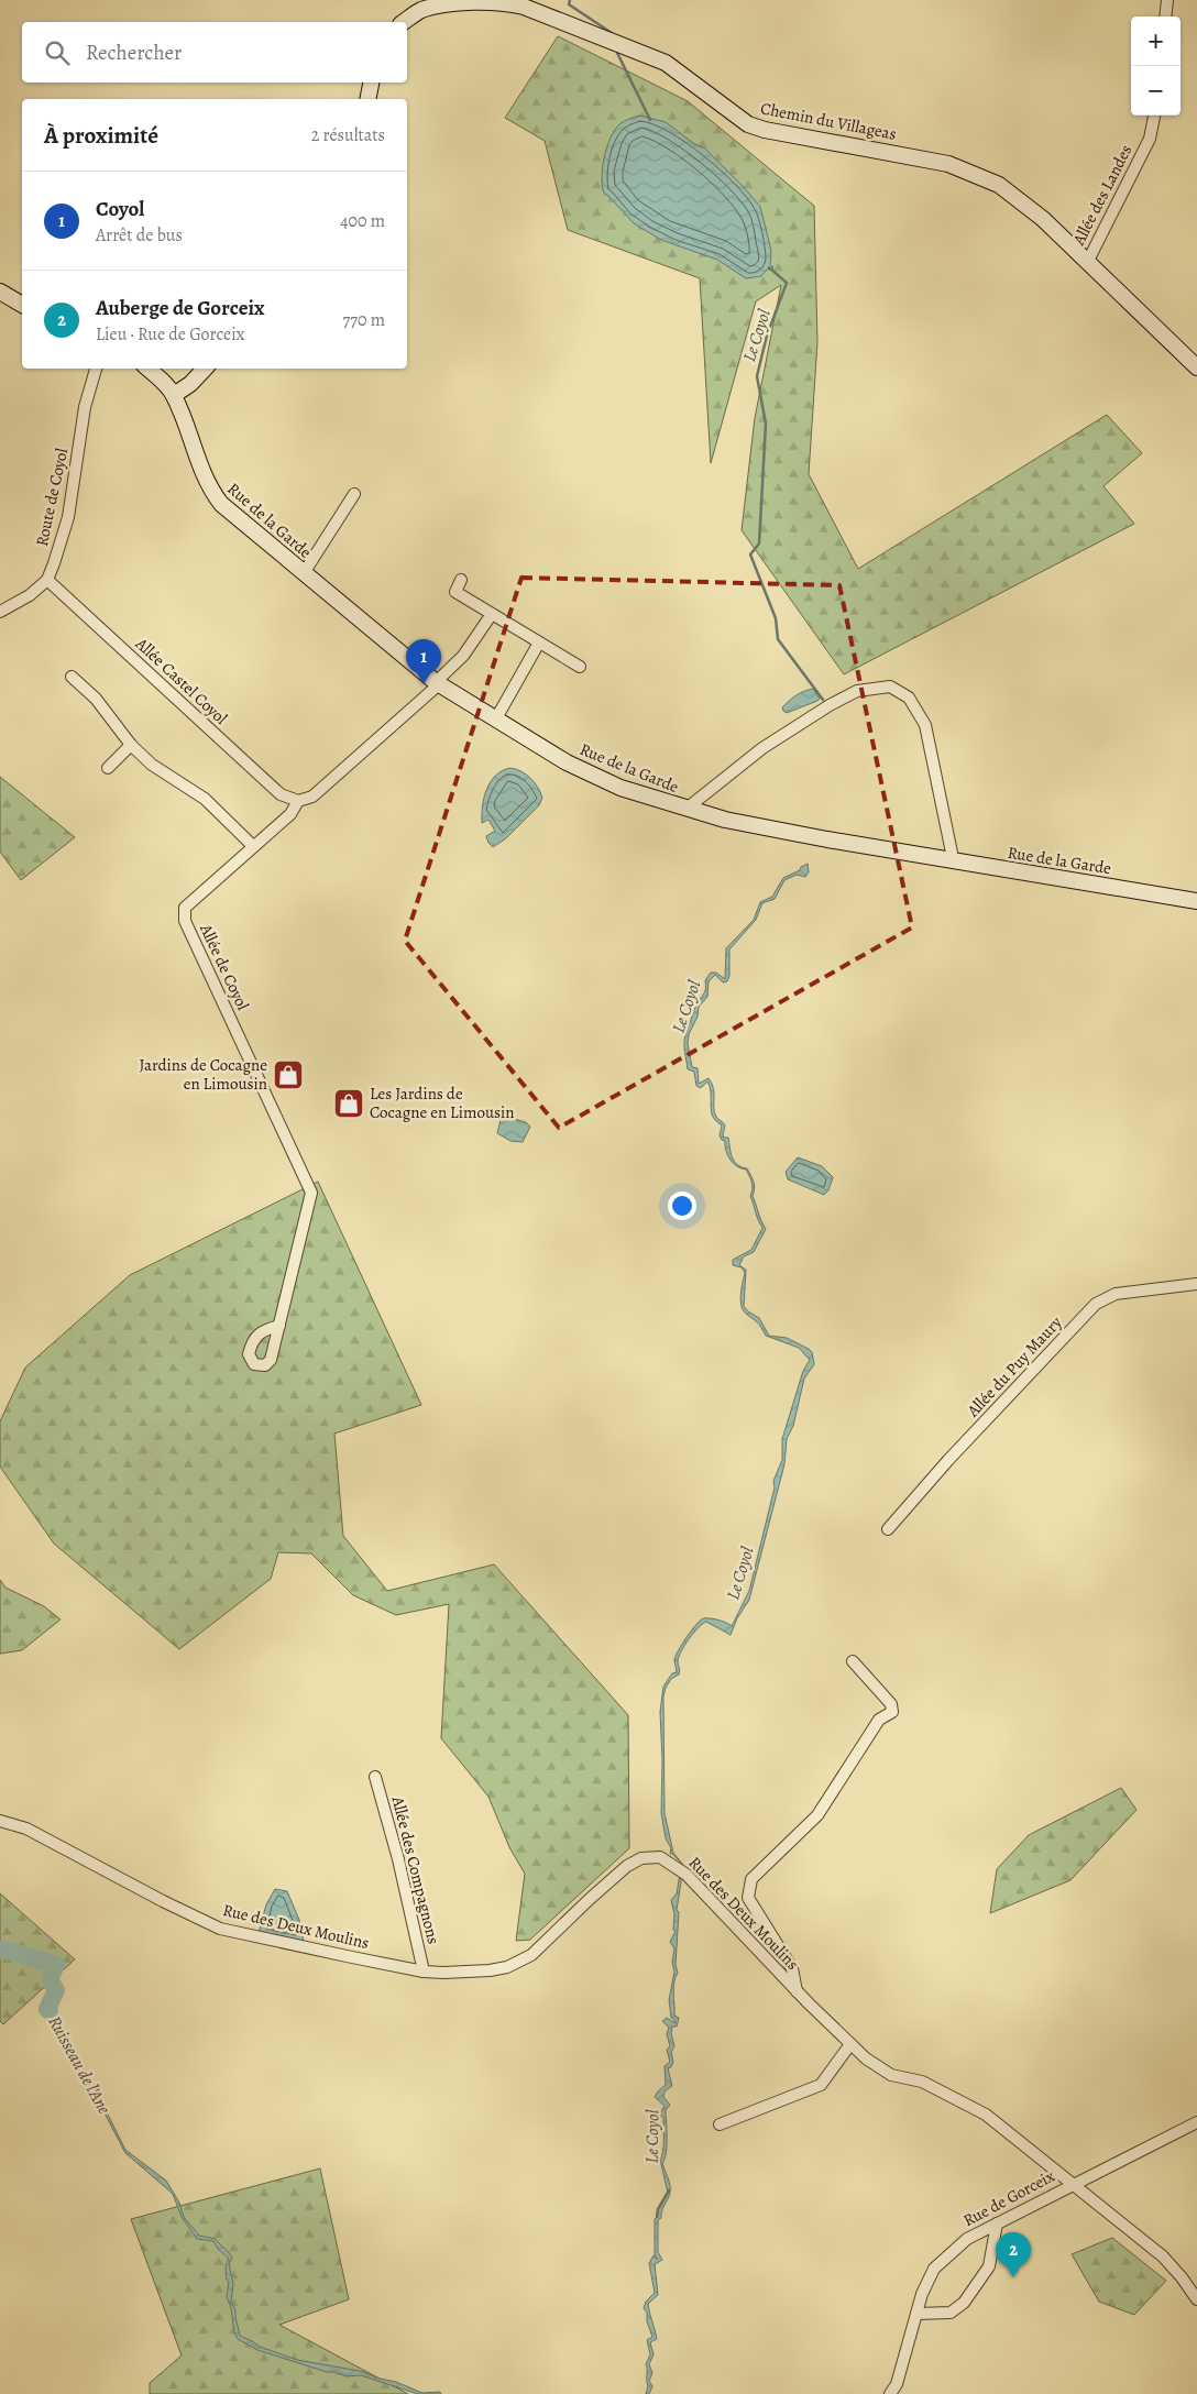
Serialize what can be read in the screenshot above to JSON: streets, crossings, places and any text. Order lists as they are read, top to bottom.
{
  "streets": {
    "main road": ["Chemin du Villageas", "Rue de la Garde"],
    "street": [
      "Allée des Landes",
      "Route de Coyol",
      "Allée Castel Coyol",
      "Allée de Coyol",
      "Allée du Puy Maury",
      "Allée des Compagnons",
      "Rue des Deux Moulins",
      "Rue de Gorceix"
    ]
  },
  "crossings": [
    ["Chemin du Villageas", "Allée des Landes"],
    ["Route de Coyol", "Allée Castel Coyol"],
    ["Rue de la Garde", "Allée de Coyol"],
    ["Allée Castel Coyol", "Allée de Coyol"],
    ["Allée des Compagnons", "Rue des Deux Moulins"],
    ["Rue des Deux Moulins", "Rue de Gorceix"]
  ],
  "water": ["Le Coyol", "Ruisseau de l'Ane"],
  "places": {
    "shop": ["Jardins de Cocagne en Limousin", "Les Jardins de Cocagne en Limousin"]
  },
  "page": {
    "map_buttons": ["+", "−"],
    "search": "Rechercher",
    "heading": ["À proximité", "2 résultats"],
    "list": [
      {
        "mark": "1",
        "name": "Coyol",
        "note": "Arrêt de bus",
        "value": "400 m"
      },
      {
        "mark": "2",
        "name": "Auberge de Gorceix",
        "note": "Lieu · Rue de Gorceix",
        "value": "770 m"
      }
    ],
    "pins": ["1", "2"]
  }
}
